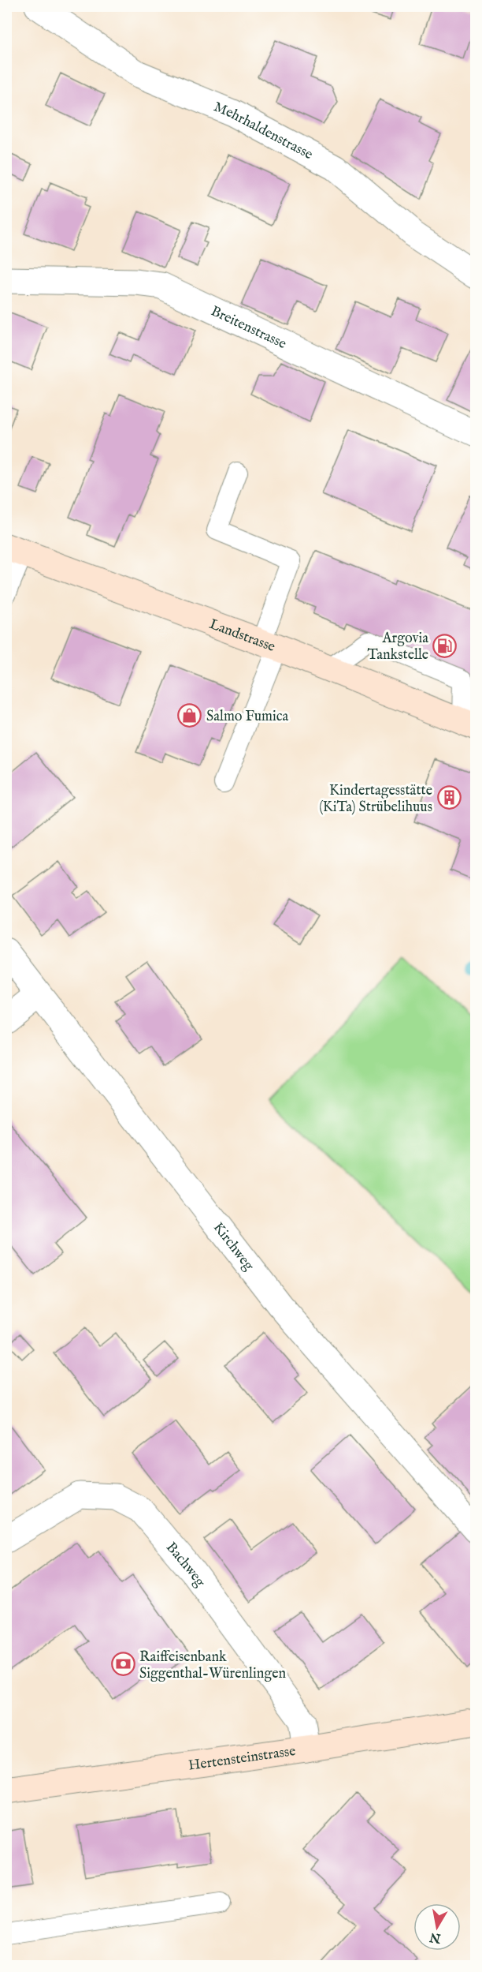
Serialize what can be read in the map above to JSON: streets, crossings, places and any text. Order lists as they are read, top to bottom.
{
  "streets": {
    "street": [
      "Mehrhaldenstrasse",
      "Breitenstrasse",
      "Landstrasse",
      "Kirchweg",
      "Bachweg",
      "Hertensteinstrasse"
    ]
  },
  "crossings": [
    ["Bachweg", "Hertensteinstrasse"]
  ],
  "places": {
    "fuel station": ["Argovia Tankstelle"],
    "shop": ["Salmo Fumica"],
    "building": ["Kindertagesstätte (KiTa) Strübelihuus"],
    "bank": ["Raiffeisenbank Siggenthal-Würenlingen"]
  },
  "north": "bottom"
}
